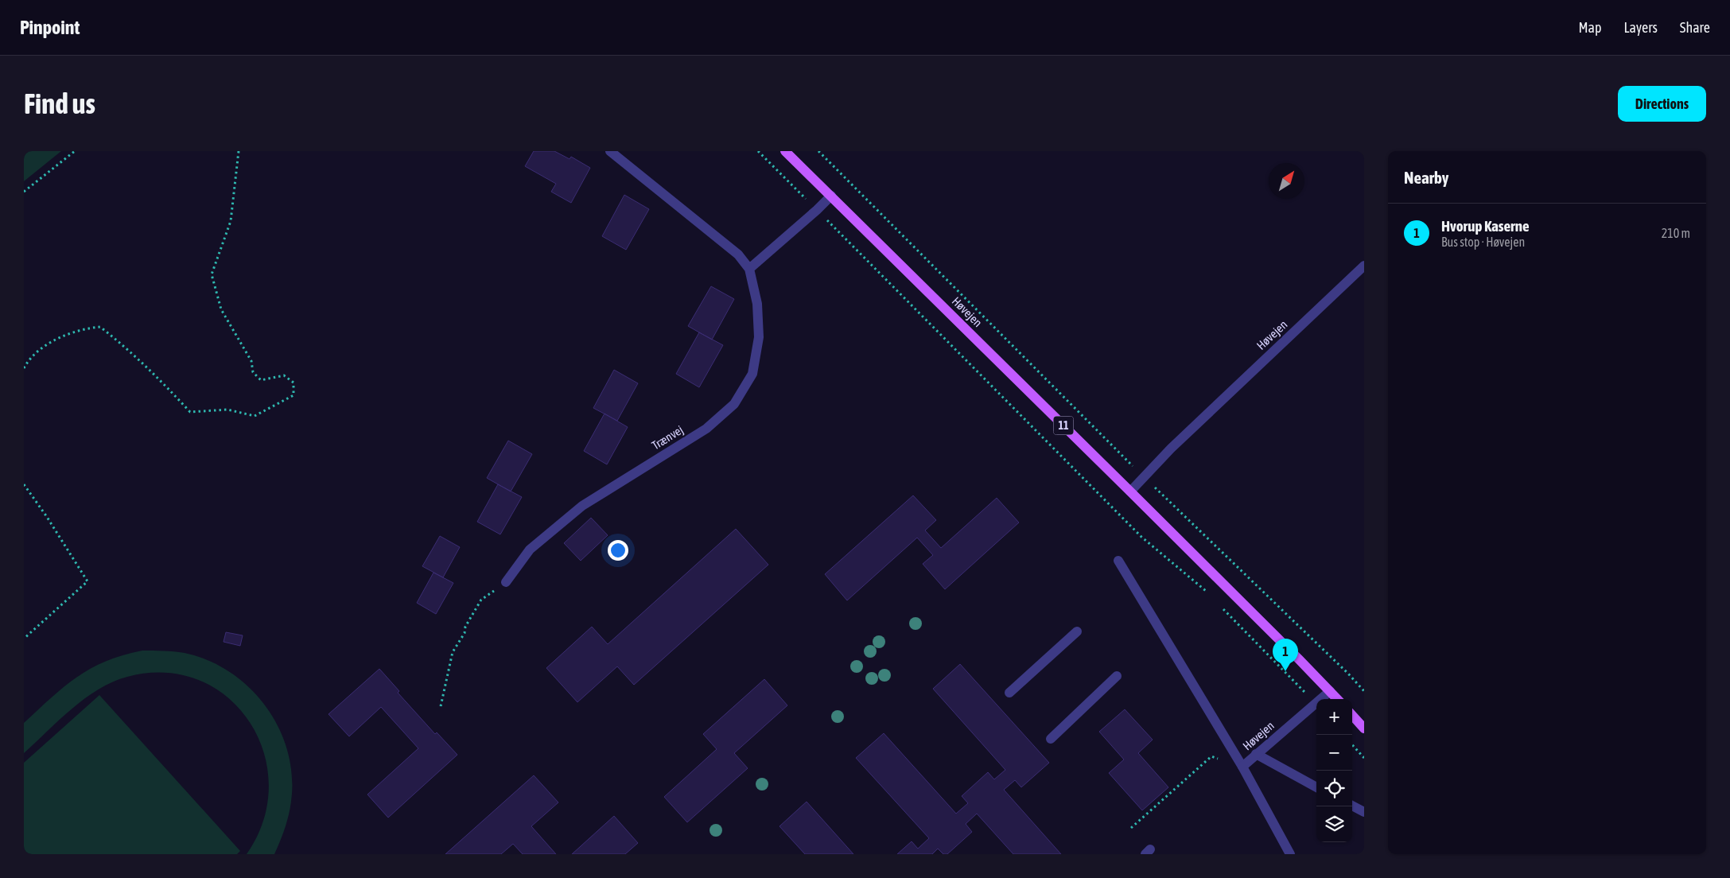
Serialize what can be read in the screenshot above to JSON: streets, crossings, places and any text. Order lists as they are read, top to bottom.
{
  "streets": {
    "main road": ["Høvejen", "11"],
    "street": ["Trænvej"]
  },
  "north": "top right",
  "page": {
    "header": "Pinpoint",
    "nav": ["Map", "Layers", "Share"],
    "buttons": "Directions",
    "title": "Find us",
    "heading": "Nearby",
    "list": [
      {
        "mark": "1",
        "name": "Hvorup Kaserne",
        "note": "Bus stop · Høvejen",
        "value": "210 m"
      }
    ],
    "pins": "1",
    "map_buttons": ["+", "−"]
  }
}
